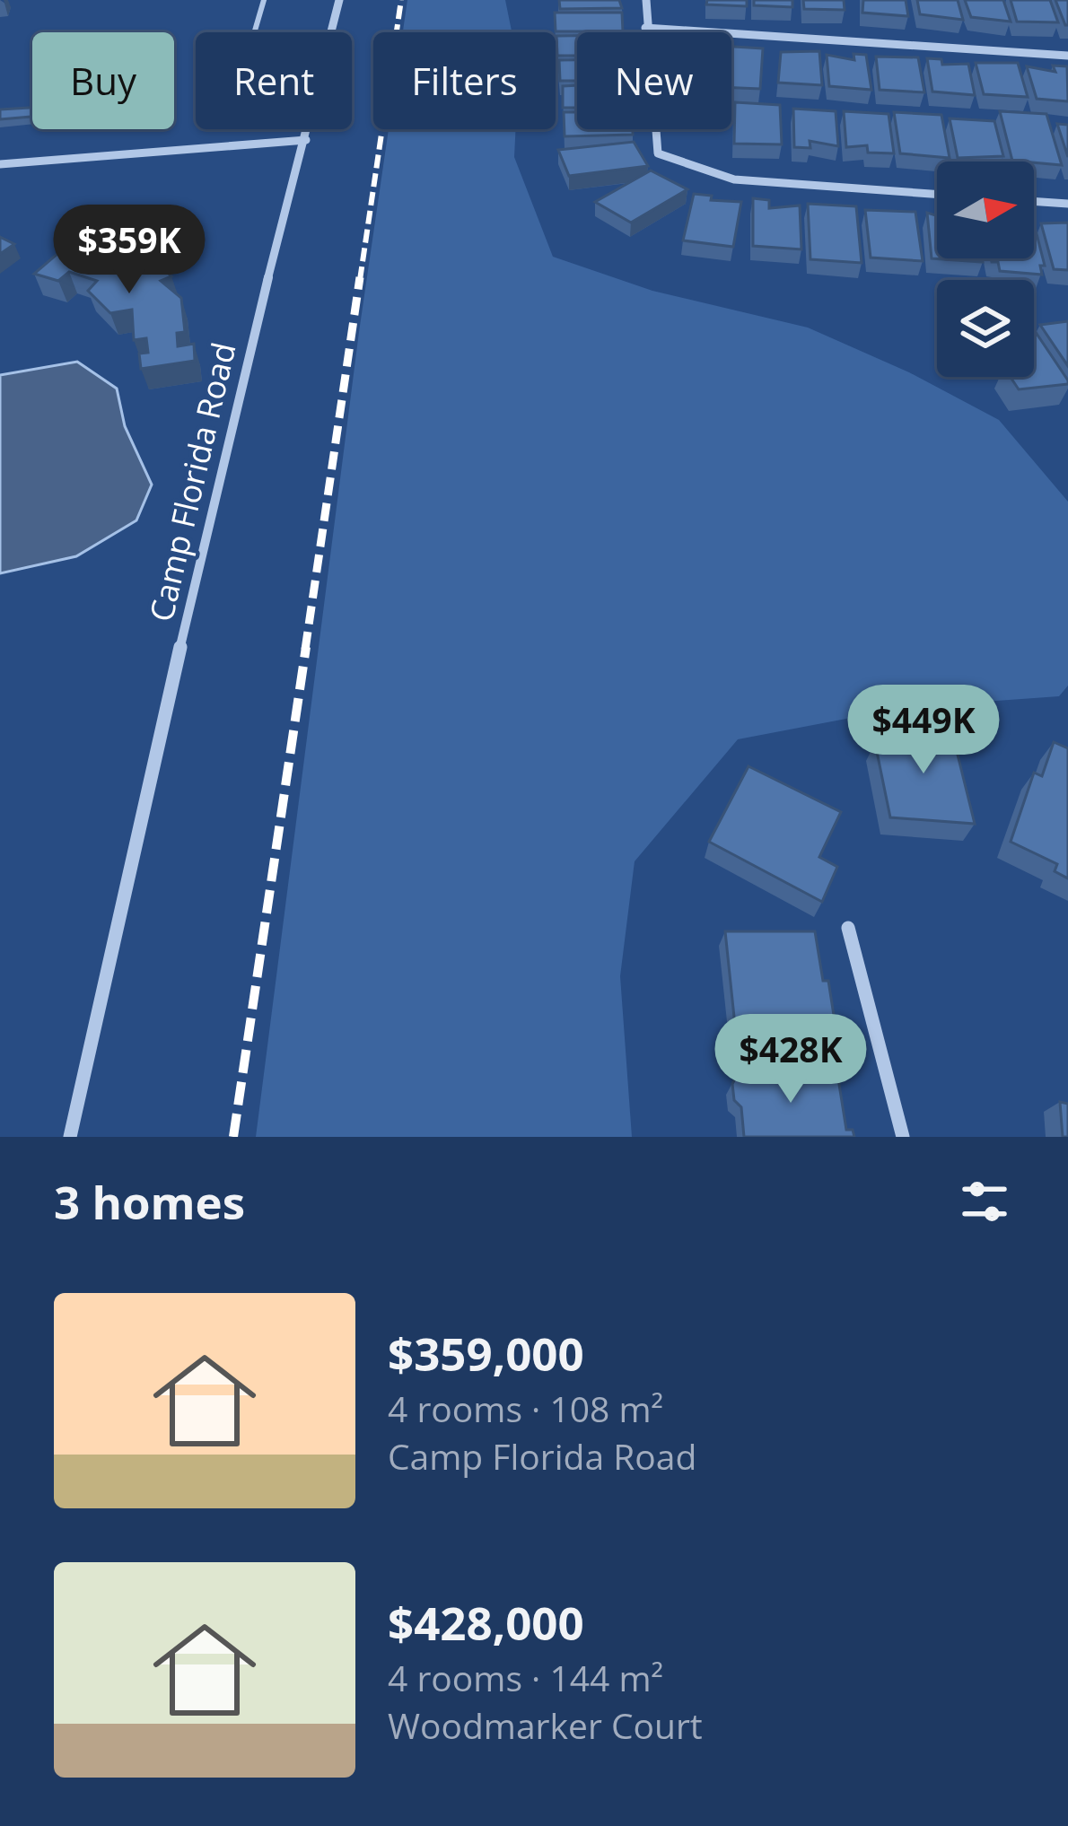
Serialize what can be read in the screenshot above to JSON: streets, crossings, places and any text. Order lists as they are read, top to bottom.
{
  "streets": {
    "street": ["Camp Florida Road"]
  },
  "north": "right",
  "page": {
    "chip": [
      "Buy",
      "Rent",
      "Filters",
      "New"
    ],
    "price": ["$359K", "$449K", "$428K"],
    "heading": "3 homes",
    "list": [
      {
        "name": "$359,000",
        "note": "4 rooms · 108 m² · Camp Florida Road"
      },
      {
        "name": "$428,000",
        "note": "4 rooms · 144 m² · Woodmarker Court"
      }
    ]
  }
}
